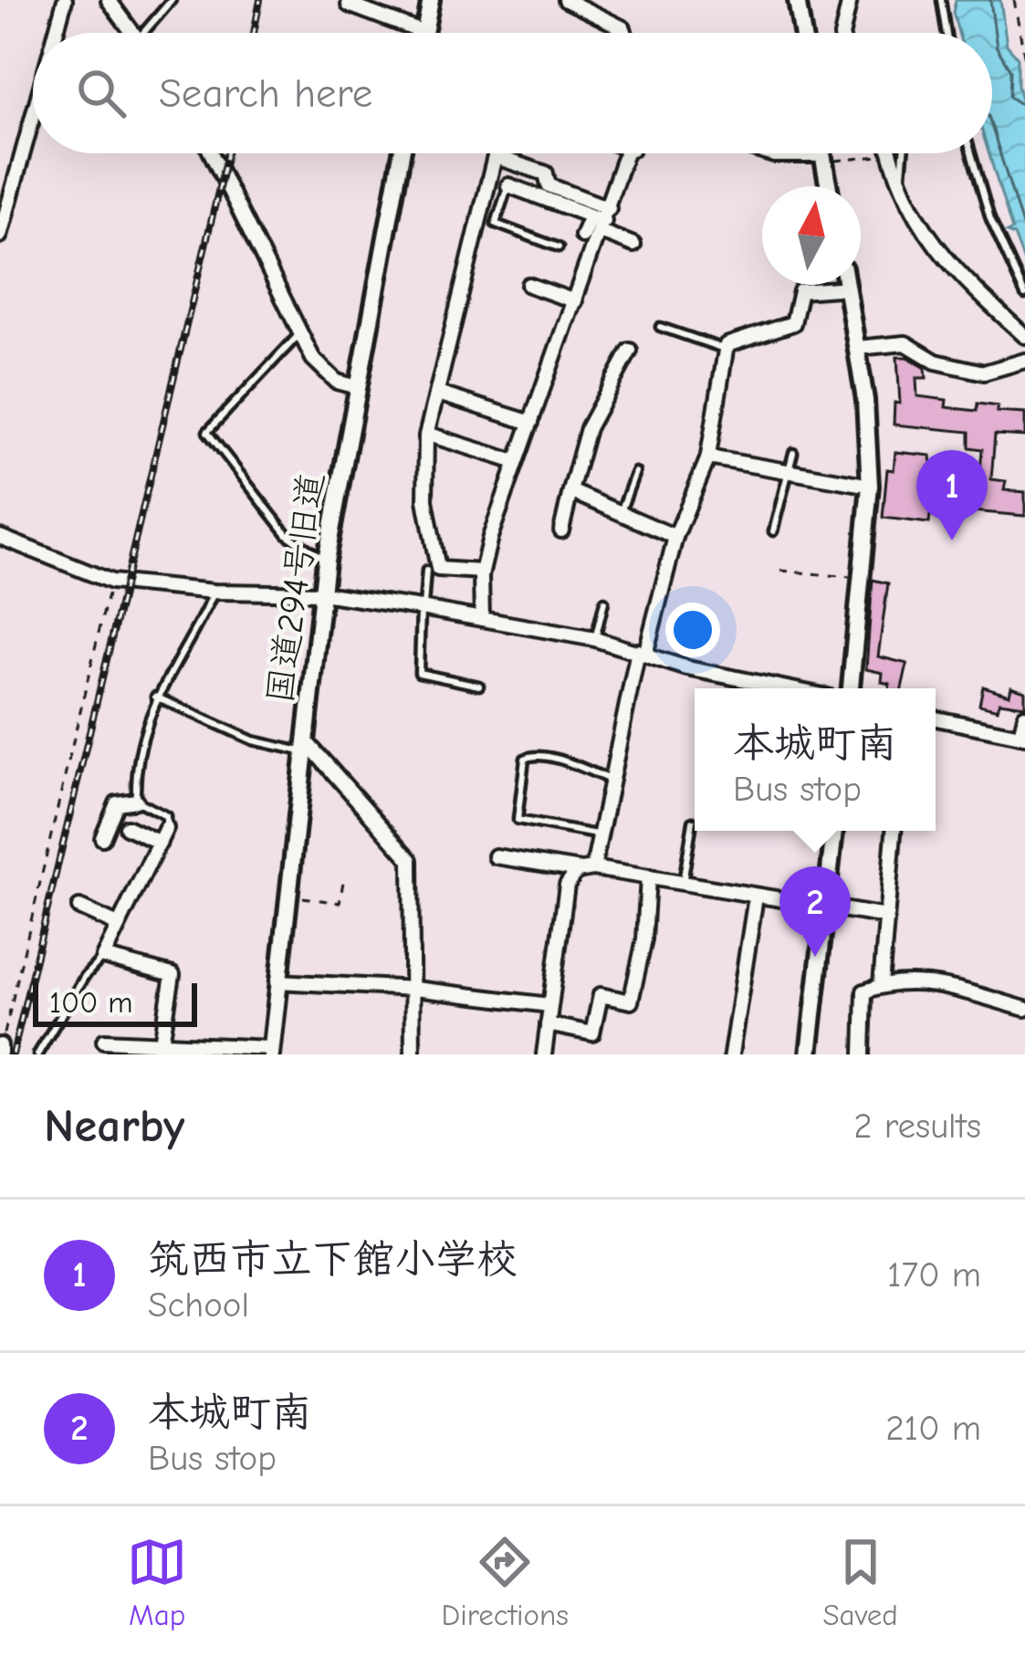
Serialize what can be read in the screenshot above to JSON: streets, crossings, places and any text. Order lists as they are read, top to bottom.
{
  "streets": {
    "street": ["国道294号旧道"]
  },
  "scale_bar": "100 m",
  "north": "top",
  "page": {
    "search": "Search here",
    "pins": ["1", "2"],
    "popup": ["本城町南", "Bus stop"],
    "scale": "100 m",
    "heading": ["Nearby", "2 results"],
    "list": [
      {
        "mark": "1",
        "name": "筑西市立下館小学校",
        "note": "School",
        "value": "170 m"
      },
      {
        "mark": "2",
        "name": "本城町南",
        "note": "Bus stop",
        "value": "210 m"
      }
    ],
    "nav": ["Map", "Directions", "Saved"]
  }
}
